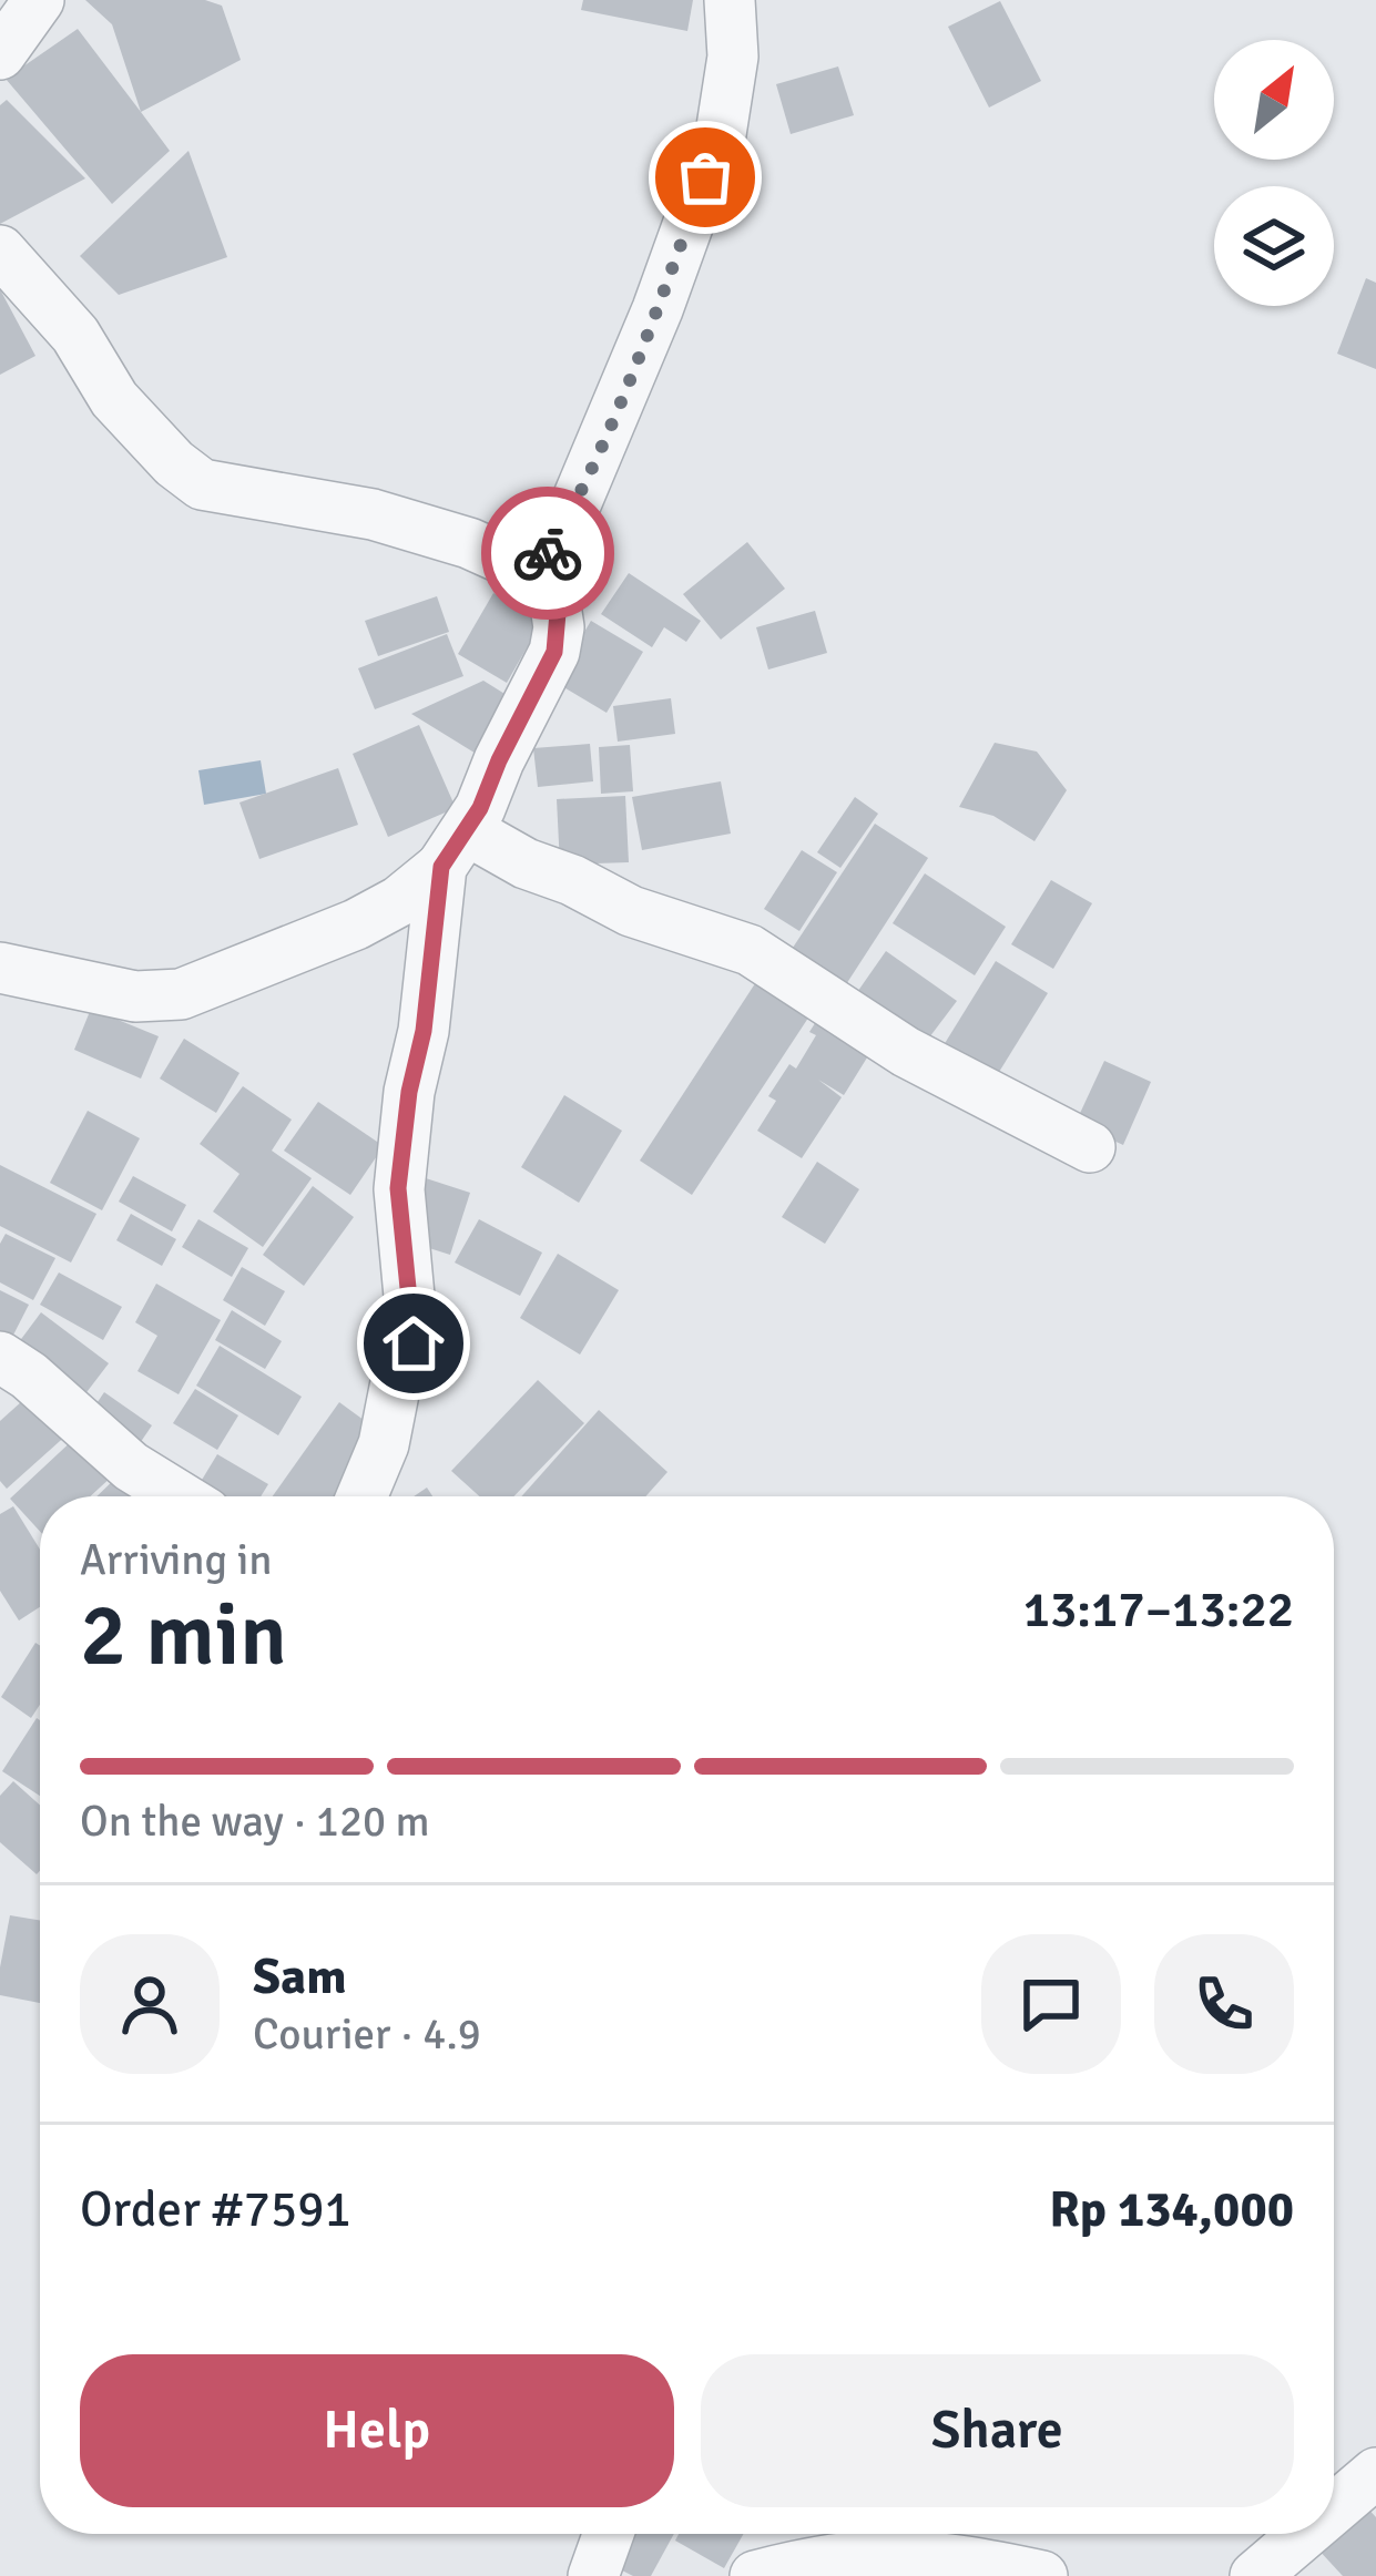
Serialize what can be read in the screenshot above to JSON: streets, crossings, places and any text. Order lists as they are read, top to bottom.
{
  "north": "top right",
  "page": {
    "heading": ["2 min", "Arriving in", "13:17–13:22"],
    "panel": [
      "Sam",
      "Courier · 4.9",
      "Order #7591",
      "Rp 134,000"
    ],
    "bar": "On the way · 120 m",
    "buttons": ["Help", "Share"]
  }
}
